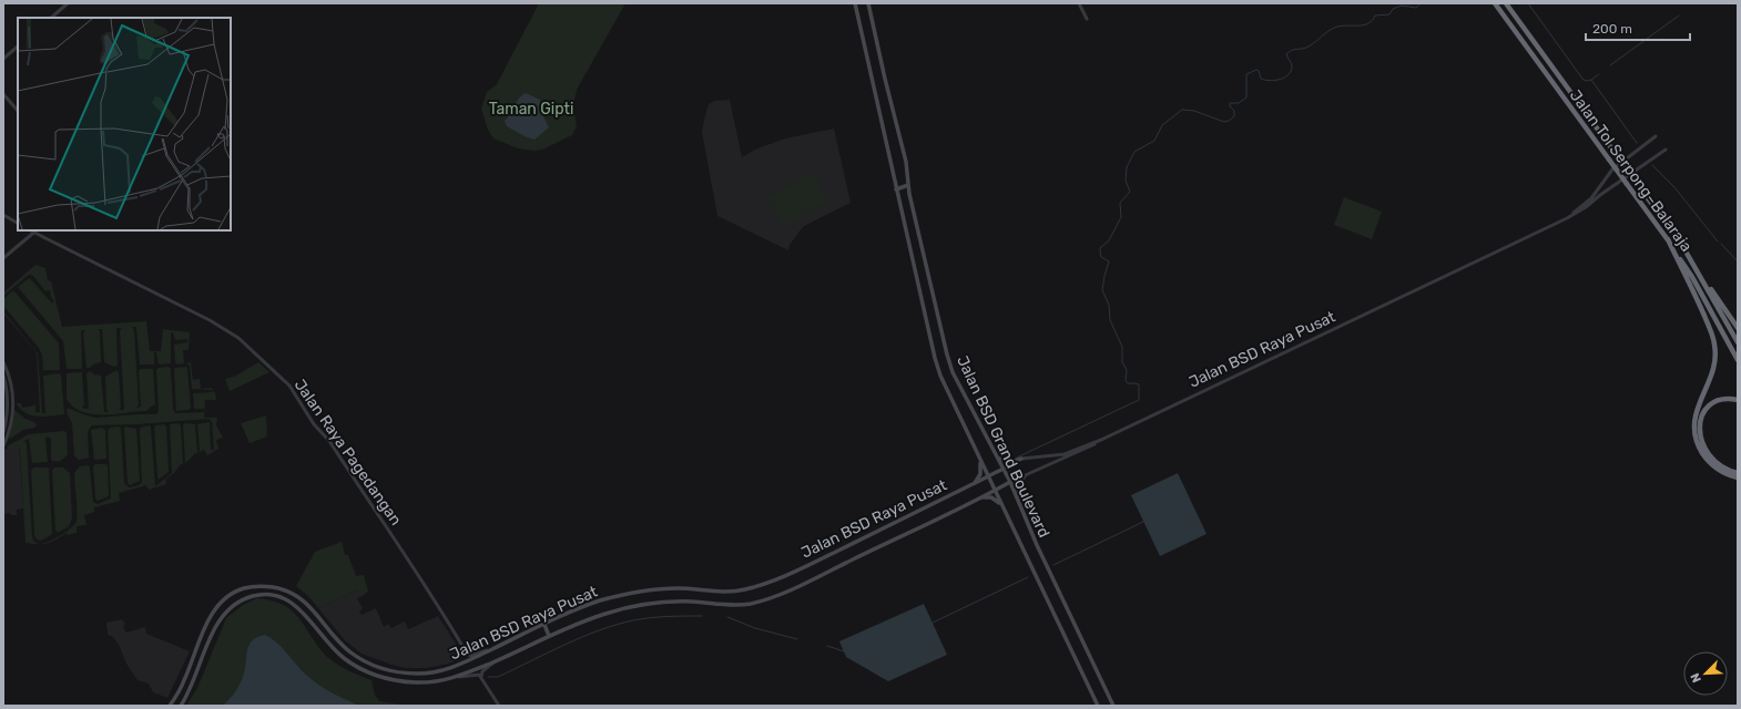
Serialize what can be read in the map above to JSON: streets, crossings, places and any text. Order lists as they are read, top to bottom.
{
  "streets": {
    "highway": ["Jalan Tol Serpong–Balaraja"],
    "main road": ["Jalan BSD Raya Pusat", "Jalan BSD Grand Boulevard"],
    "street": ["Jalan Raya Pagedangan"]
  },
  "crossings": [
    ["Jalan BSD Raya Pusat", "Jalan BSD Grand Boulevard"]
  ],
  "parks": ["Taman Gipti"],
  "scale_bar": "200 m",
  "north": "bottom left"
}
